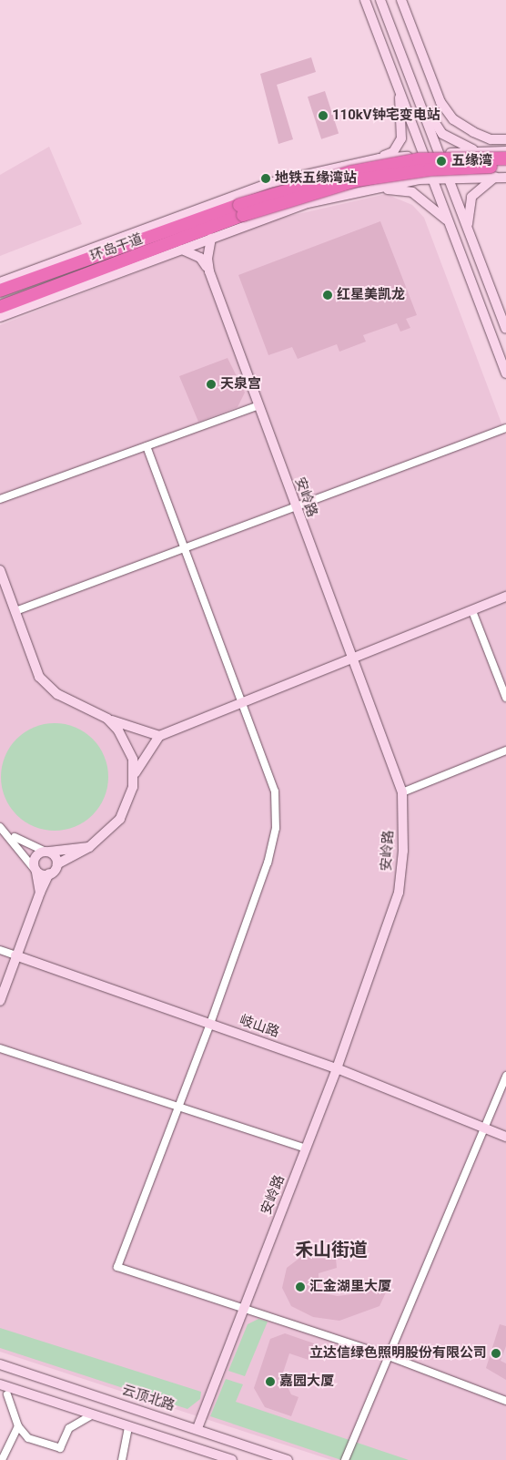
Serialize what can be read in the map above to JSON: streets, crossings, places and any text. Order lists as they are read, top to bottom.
{
  "streets": {
    "highway": ["环岛干道"],
    "main road": ["安岭路", "岐山路", "云顶北路"]
  },
  "crossings": [
    ["安岭路", "岐山路"],
    ["安岭路", "云顶北路"]
  ],
  "districts": ["禾山街道"],
  "places": [
    "110kV钟宅变电站",
    "五缘湾",
    "地铁五缘湾站",
    "红星美凯龙",
    "天泉宫",
    "汇金湖里大厦",
    "立达信绿色照明股份有限公司",
    "嘉园大厦"
  ]
}
